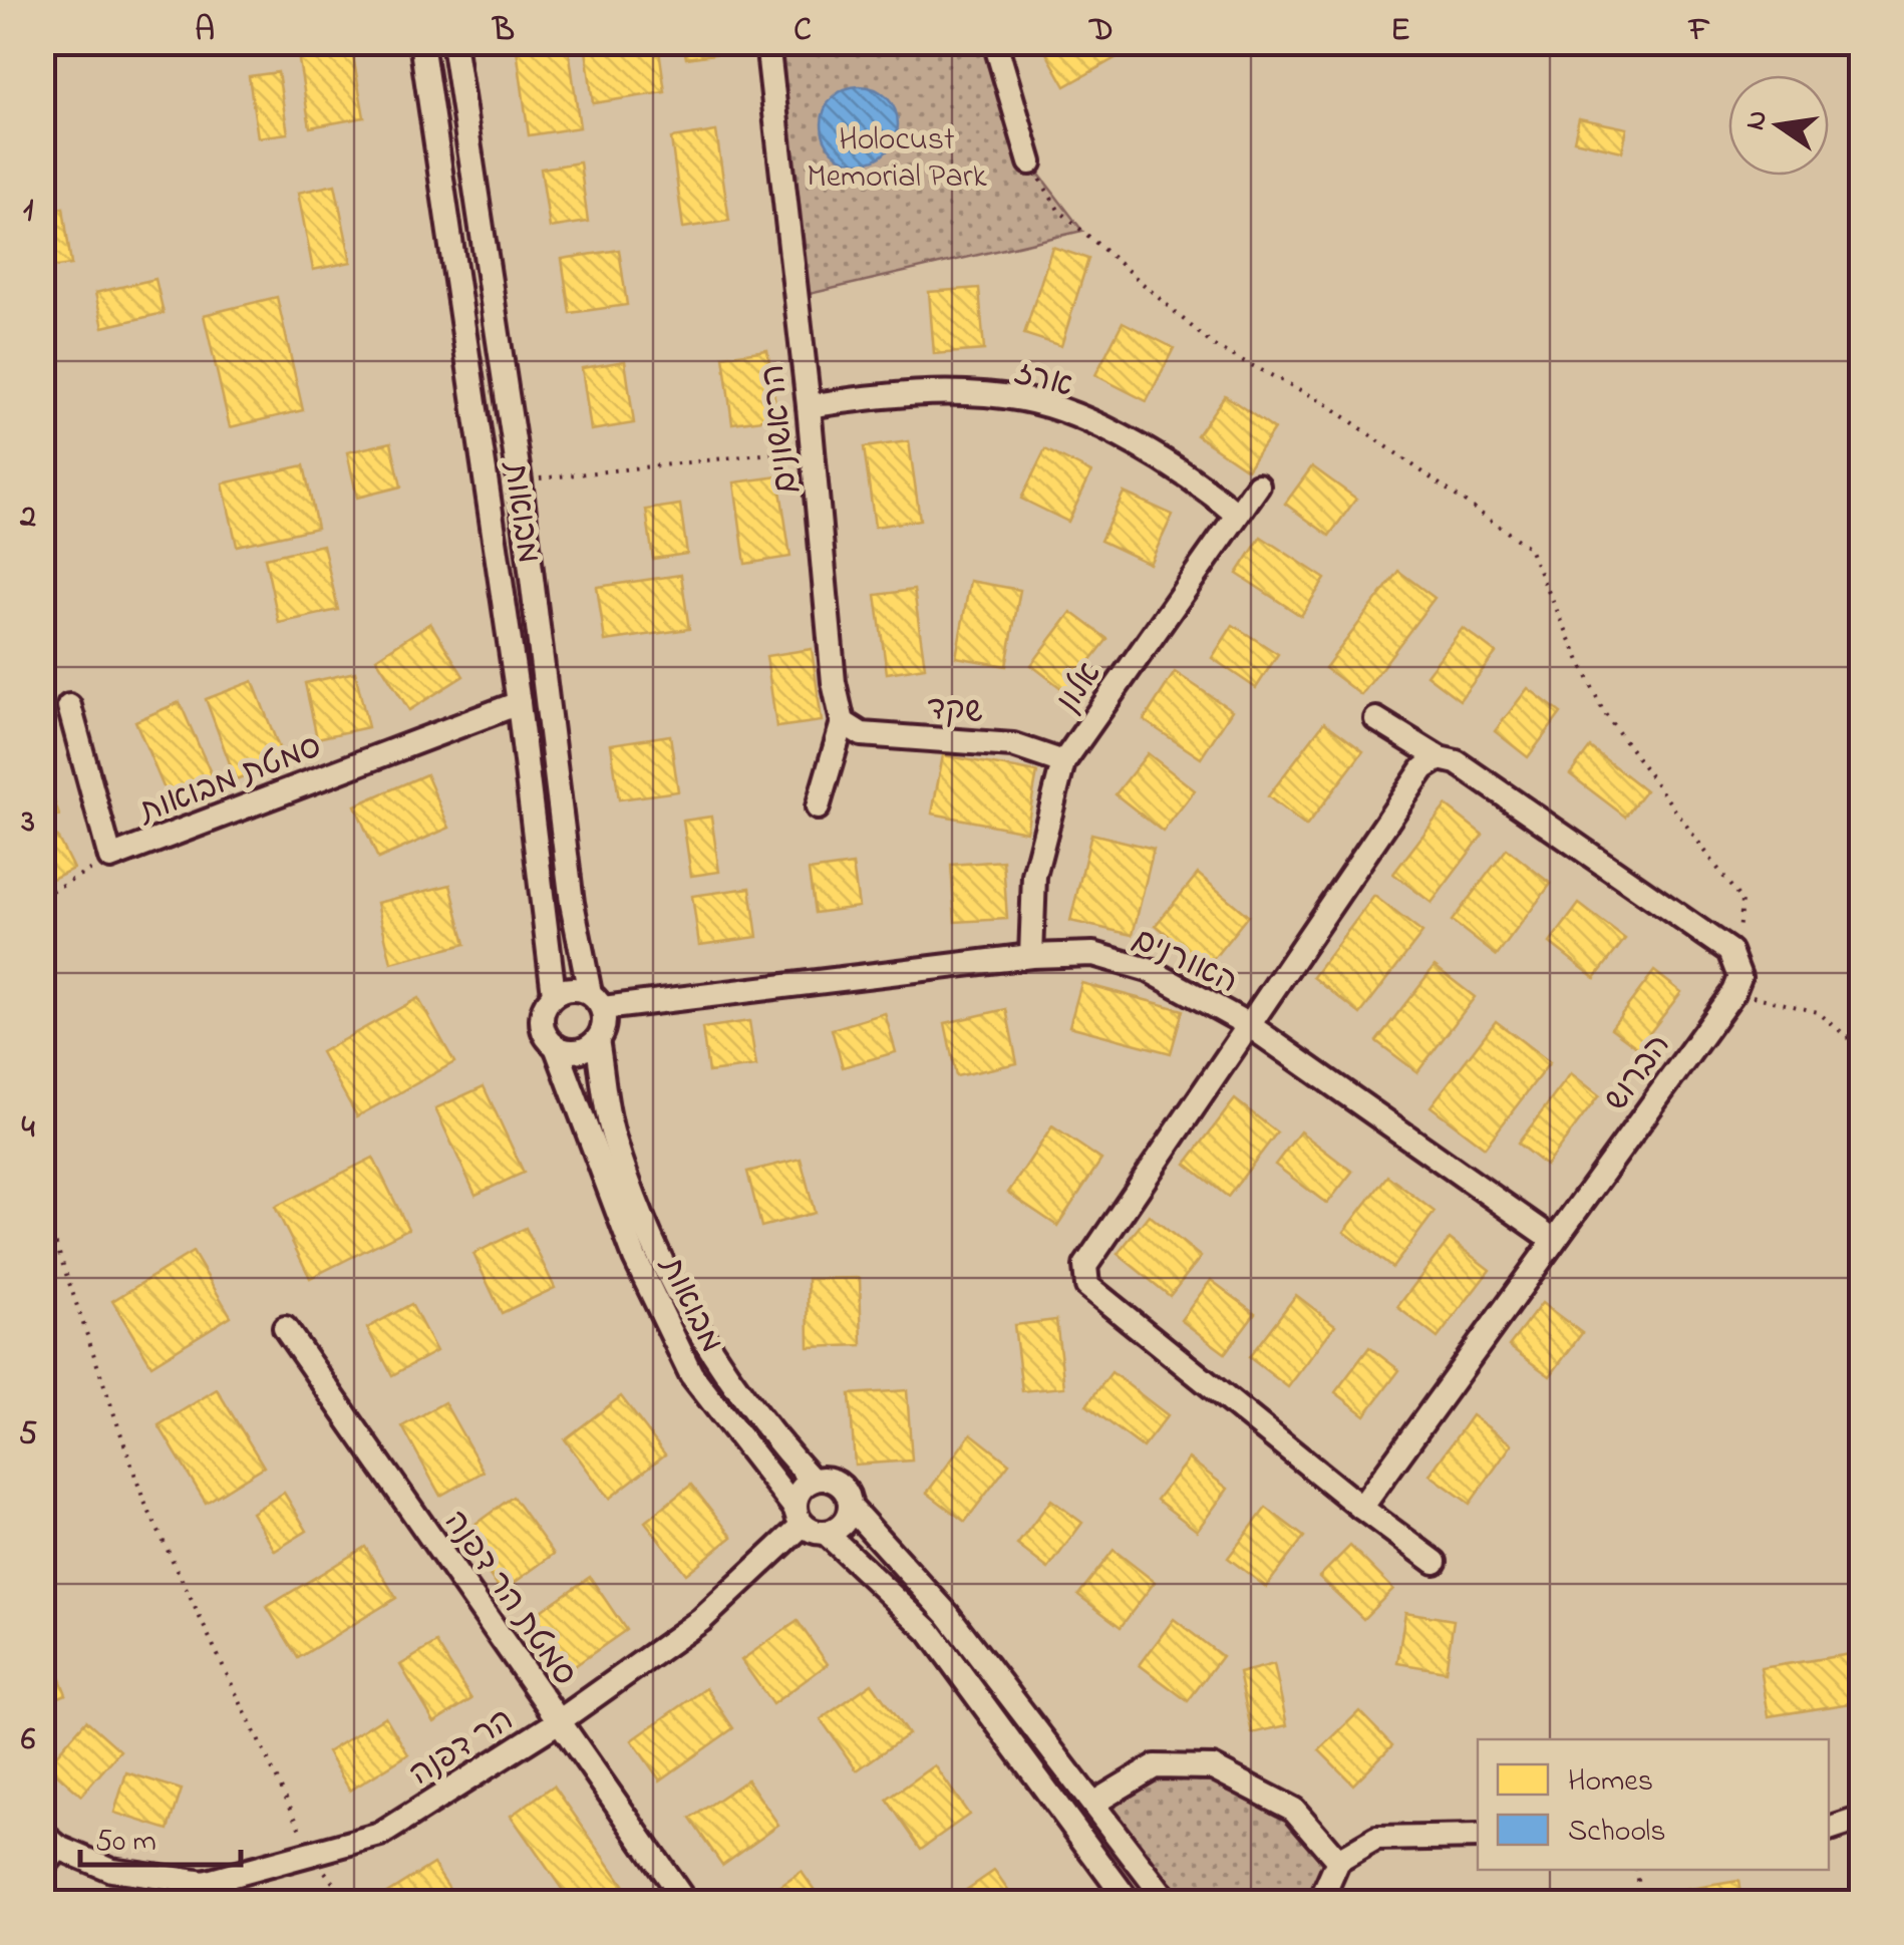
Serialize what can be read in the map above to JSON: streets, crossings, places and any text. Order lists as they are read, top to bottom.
{
  "streets": {
    "street": [
      "ארז",
      "הראשונים",
      "מבואות",
      "אלון",
      "שקד",
      "סמטת מבואות",
      "האורנים",
      "הברוש",
      "סמטת הר דפנה",
      "הר דפנה"
    ]
  },
  "crossings": [
    ["ארז", "הראשונים"],
    ["ארז", "אלון"],
    ["הראשונים", "שקד"],
    ["מבואות", "סמטת מבואות"],
    ["מבואות", "האורנים"],
    ["מבואות", "הר דפנה"],
    ["אלון", "שקד"],
    ["אלון", "האורנים"],
    ["האורנים", "הברוש"],
    ["סמטת הר דפנה", "הר דפנה"]
  ],
  "parks": ["Holocust Memorial Park"],
  "legend": ["Homes", "Schools"],
  "scale_bar": "50 m",
  "north": "left",
  "grid": {
    "columns": [
      "A",
      "B",
      "C",
      "D",
      "E",
      "F"
    ],
    "rows": [
      "1",
      "2",
      "3",
      "4",
      "5",
      "6"
    ]
  }
}
